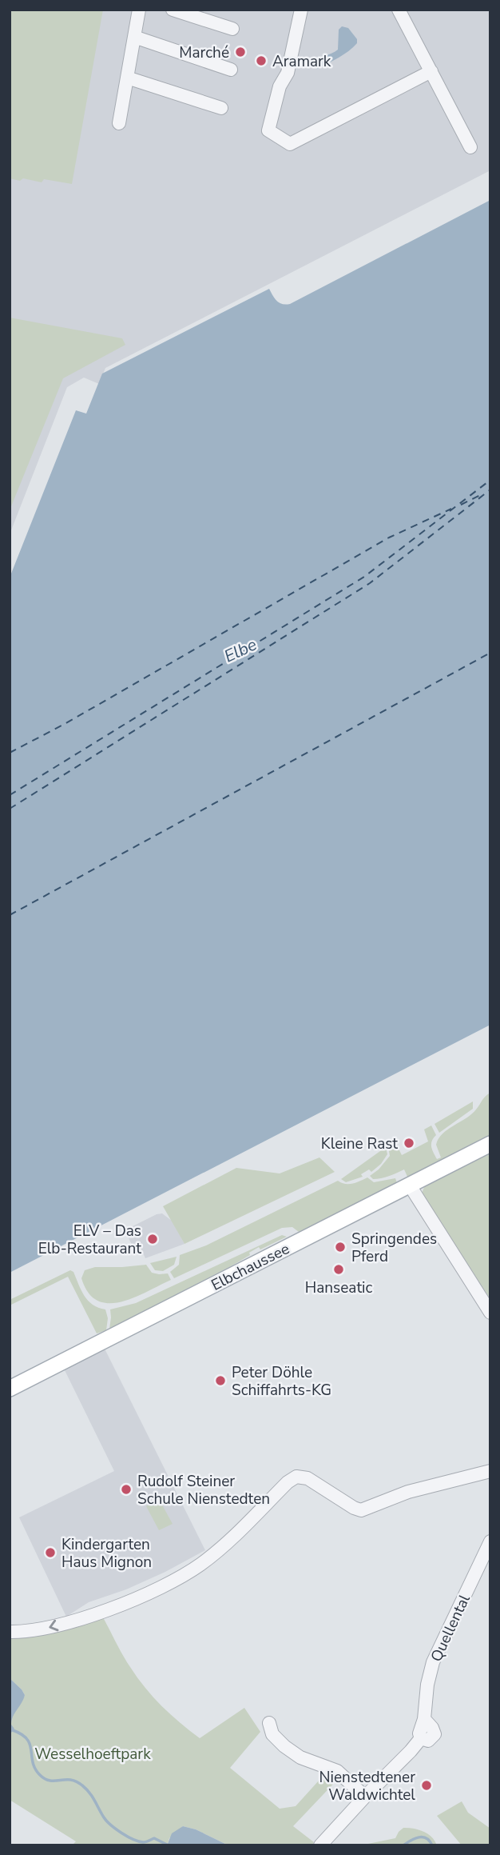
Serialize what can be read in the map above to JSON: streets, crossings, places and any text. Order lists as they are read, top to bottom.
{
  "streets": {
    "main road": ["Elbchaussee"],
    "street": ["Quellental"]
  },
  "water": ["Elbe"],
  "parks": ["Wesselhoeftpark"],
  "places": [
    "Marché",
    "Aramark",
    "Kleine Rast",
    "ELV – Das Elb-Restaurant",
    "Springendes Pferd",
    "Hanseatic",
    "Peter Döhle Schiffahrts-KG",
    "Rudolf Steiner Schule Nienstedten",
    "Kindergarten Haus Mignon",
    "Nienstedtener Waldwichtel"
  ]
}
